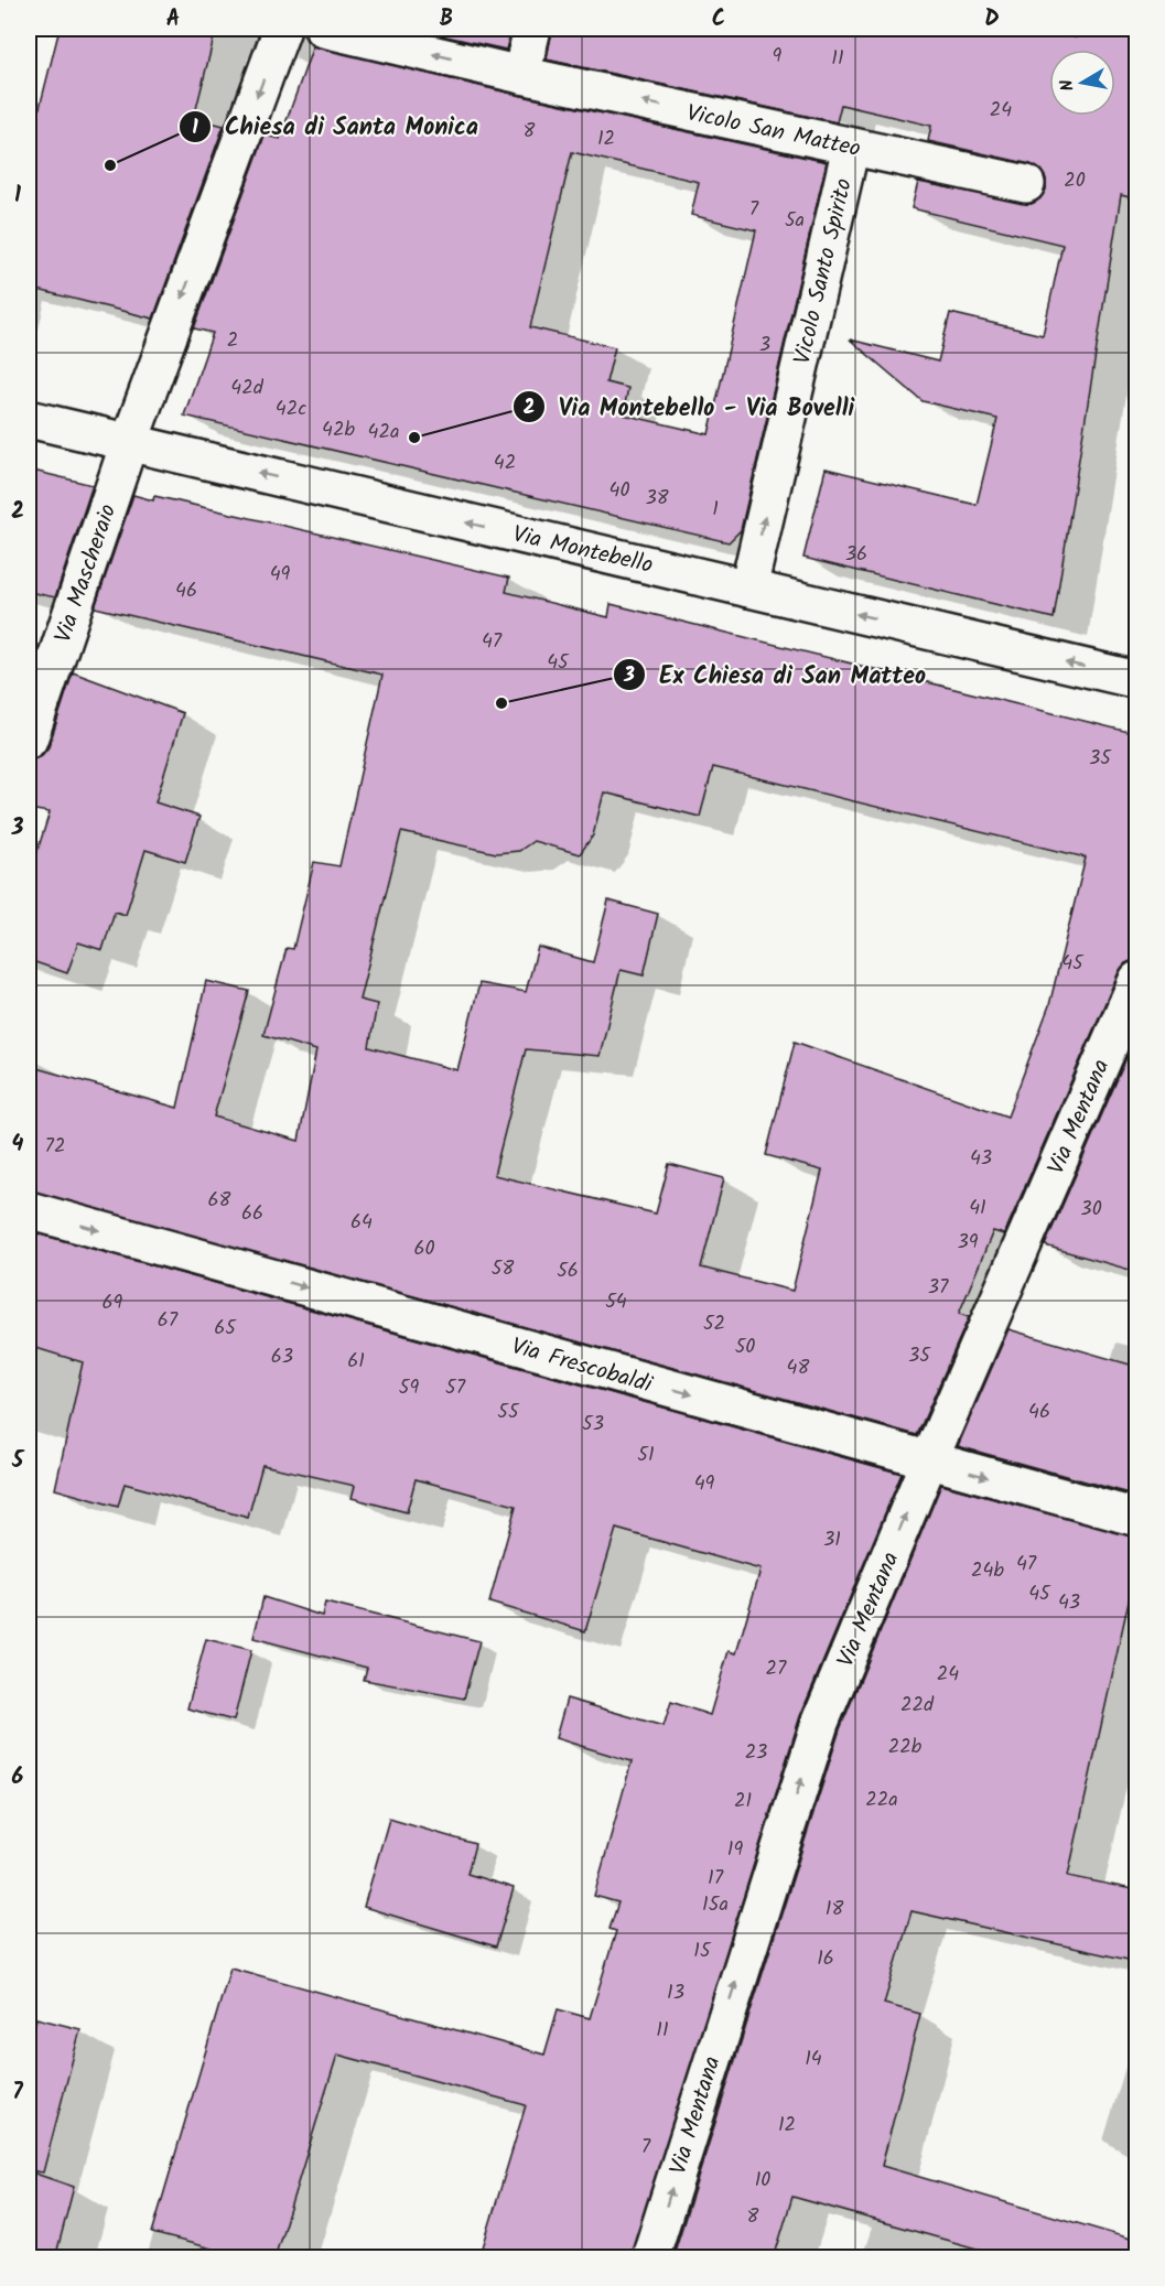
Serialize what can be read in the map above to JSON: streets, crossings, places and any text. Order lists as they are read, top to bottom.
{
  "streets": {
    "street": [
      "Vicolo San Matteo",
      "Vicolo Santo Spirito",
      "Via Montebello",
      "Via Mascheraio",
      "Via Mentana",
      "Via Frescobaldi"
    ]
  },
  "crossings": [
    ["Vicolo San Matteo", "Vicolo Santo Spirito"],
    ["Vicolo Santo Spirito", "Via Montebello"],
    ["Via Montebello", "Via Mascheraio"],
    ["Via Mentana", "Via Frescobaldi"]
  ],
  "one_way": [
    "Vicolo San Matteo",
    "Vicolo Santo Spirito",
    "Via Montebello",
    "Via Mascheraio",
    "Via Mentana",
    "Via Frescobaldi"
  ],
  "places": ["Chiesa di Santa Monica", "Via Montebello - Via Bovelli", "Ex Chiesa di San Matteo"],
  "house_numbers": [
    "9",
    "11",
    "24",
    "8",
    "12",
    "20",
    "7",
    "5a",
    "2",
    "3",
    "42d",
    "42c",
    "42b",
    "42a",
    "42",
    "40",
    "38",
    "1",
    "36",
    "49",
    "46",
    "47",
    "45",
    "35",
    "45",
    "72",
    "43",
    "68",
    "41",
    "30",
    "66",
    "64",
    "39",
    "60",
    "58",
    "56",
    "37",
    "54",
    "69",
    "67",
    "52",
    "65",
    "50",
    "35",
    "63",
    "61",
    "48",
    "59",
    "57",
    "55",
    "46",
    "53",
    "51",
    "49",
    "31",
    "47",
    "24b",
    "45",
    "43",
    "27",
    "24",
    "22d",
    "22b",
    "23",
    "22a",
    "21",
    "19",
    "17",
    "15a",
    "18",
    "15",
    "16",
    "13",
    "11",
    "14",
    "12",
    "7",
    "10",
    "8"
  ],
  "north": "left",
  "grid": {
    "columns": [
      "A",
      "B",
      "C",
      "D"
    ],
    "rows": [
      "1",
      "2",
      "3",
      "4",
      "5",
      "6",
      "7"
    ]
  }
}
